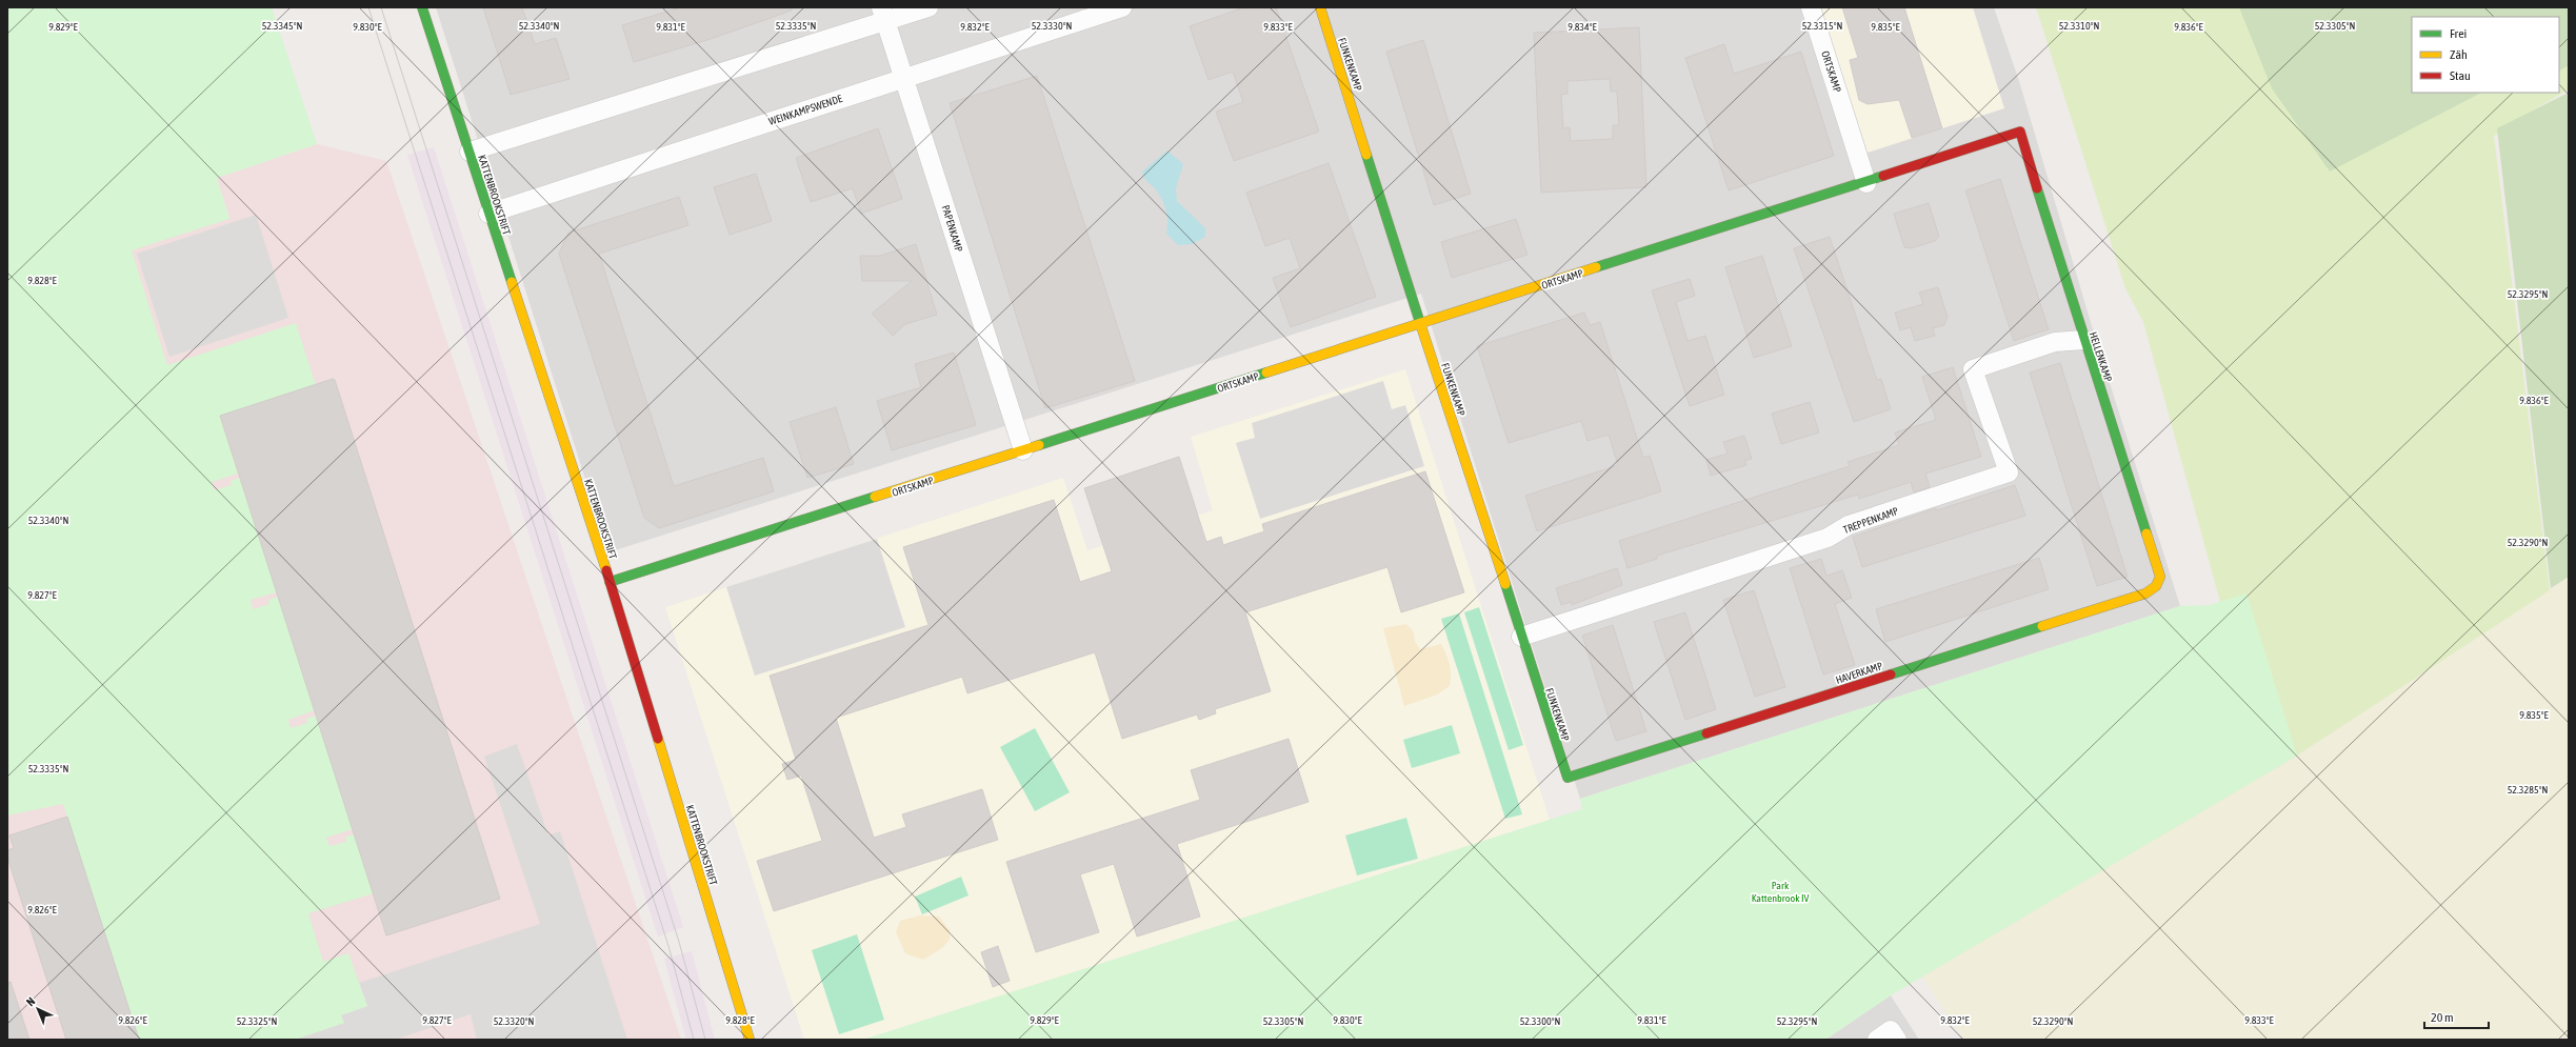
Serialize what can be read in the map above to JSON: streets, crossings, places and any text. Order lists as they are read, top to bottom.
{
  "streets": {
    "street": [
      "FUNKENKAMP",
      "ORTSKAMP",
      "WEINKAMPSWENDE",
      "KATTENBROOKSTRIFT",
      "PAPENKAMP",
      "HELLENKAMP",
      "TREPPENKAMP",
      "HAVERKAMP"
    ]
  },
  "crossings": [
    ["FUNKENKAMP", "ORTSKAMP"],
    ["FUNKENKAMP", "TREPPENKAMP"],
    ["FUNKENKAMP", "HAVERKAMP"],
    ["ORTSKAMP", "KATTENBROOKSTRIFT"],
    ["ORTSKAMP", "PAPENKAMP"],
    ["ORTSKAMP", "HELLENKAMP"],
    ["WEINKAMPSWENDE", "KATTENBROOKSTRIFT"],
    ["WEINKAMPSWENDE", "PAPENKAMP"],
    ["HELLENKAMP", "TREPPENKAMP"],
    ["HELLENKAMP", "HAVERKAMP"]
  ],
  "parks": ["Park Kattenbrook IV"],
  "legend": ["Frei", "Zäh", "Stau"],
  "scale_bar": "20 m",
  "north": "top left",
  "coordinates": [
    "52.3345°N",
    "52.3340°N",
    "52.3335°N",
    "52.3330°N",
    "52.3315°N",
    "52.3310°N",
    "52.3305°N",
    "9.830°E",
    "9.833°E",
    "9.834°E",
    "9.829°E",
    "9.831°E",
    "9.832°E",
    "9.835°E",
    "9.836°E",
    "9.828°E",
    "52.3295°N",
    "52.3290°N",
    "9.827°E",
    "52.3285°N",
    "9.826°E",
    "52.3325°N",
    "52.3320°N",
    "52.3300°N"
  ]
}
